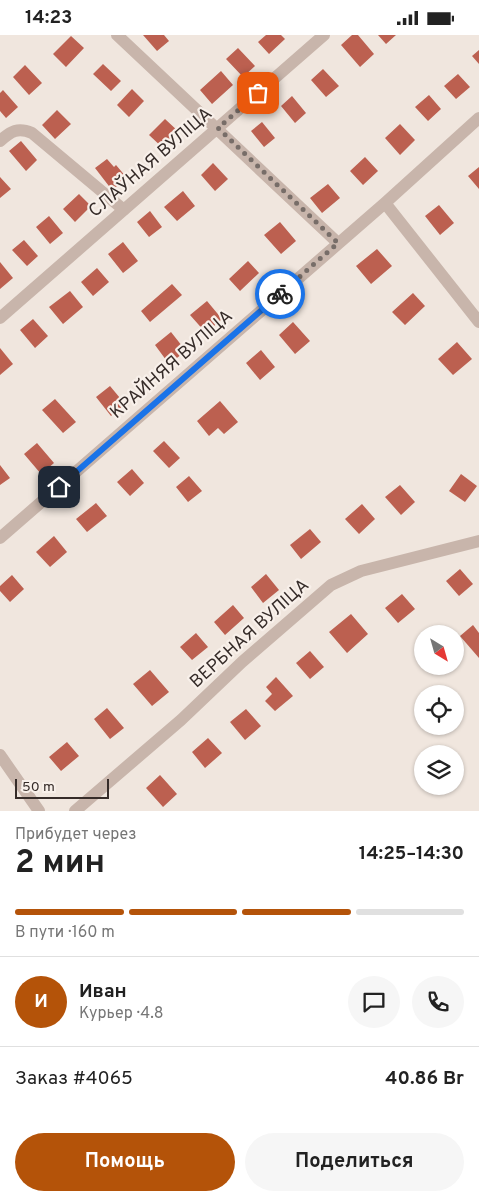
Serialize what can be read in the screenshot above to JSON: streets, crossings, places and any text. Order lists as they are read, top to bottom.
{
  "streets": {
    "street": ["СЛАЎНАЯ ВУЛІЦА", "КРАЙНЯЯ ВУЛІЦА", "ВЕРБНАЯ ВУЛІЦА"]
  },
  "scale_bar": "50 m",
  "north": "bottom right",
  "page": {
    "status": "14:23",
    "scale": "50 m",
    "heading": ["2 мин", "Прибудет через", "14:25–14:30"],
    "panel": [
      "Иван",
      "Курьер · 4.8",
      "Заказ #4065",
      "40.86 Br"
    ],
    "bar": "В пути · 160 m",
    "round": "И",
    "buttons": ["Помощь", "Поделиться"]
  }
}
